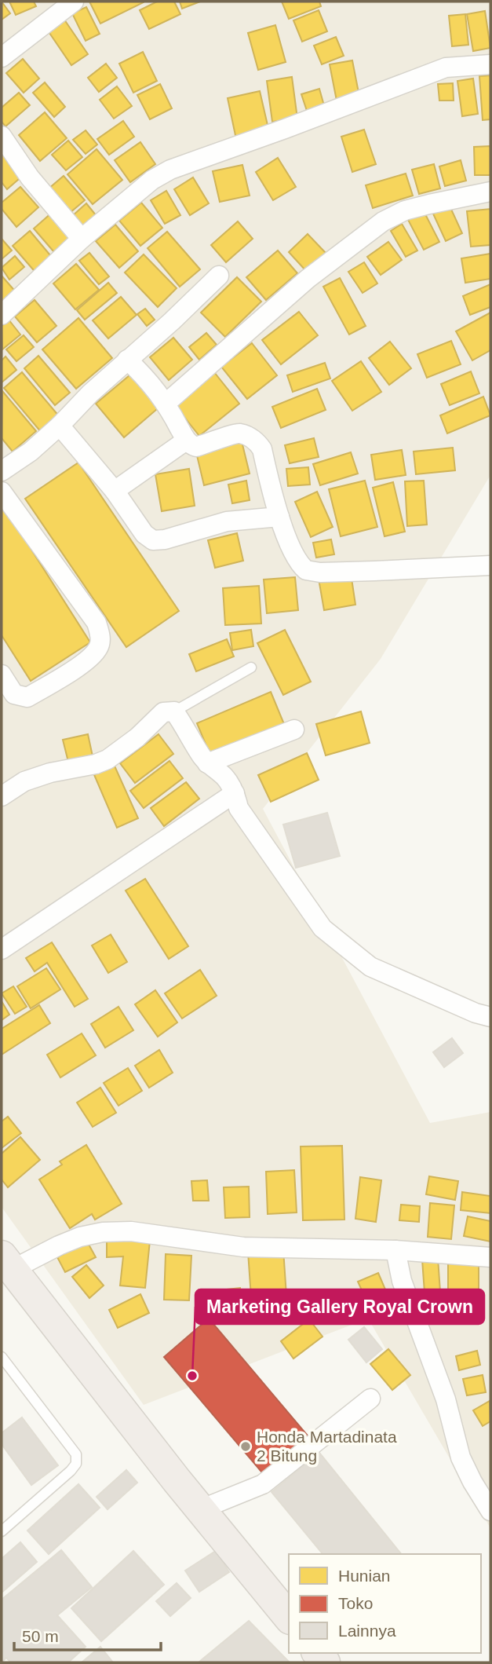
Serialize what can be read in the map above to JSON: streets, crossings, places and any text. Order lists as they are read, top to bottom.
{
  "places": ["Marketing Gallery Royal Crown", "Honda Martadinata 2 Bitung"],
  "legend": ["Hunian", "Toko", "Lainnya"],
  "scale_bar": "50 m"
}
